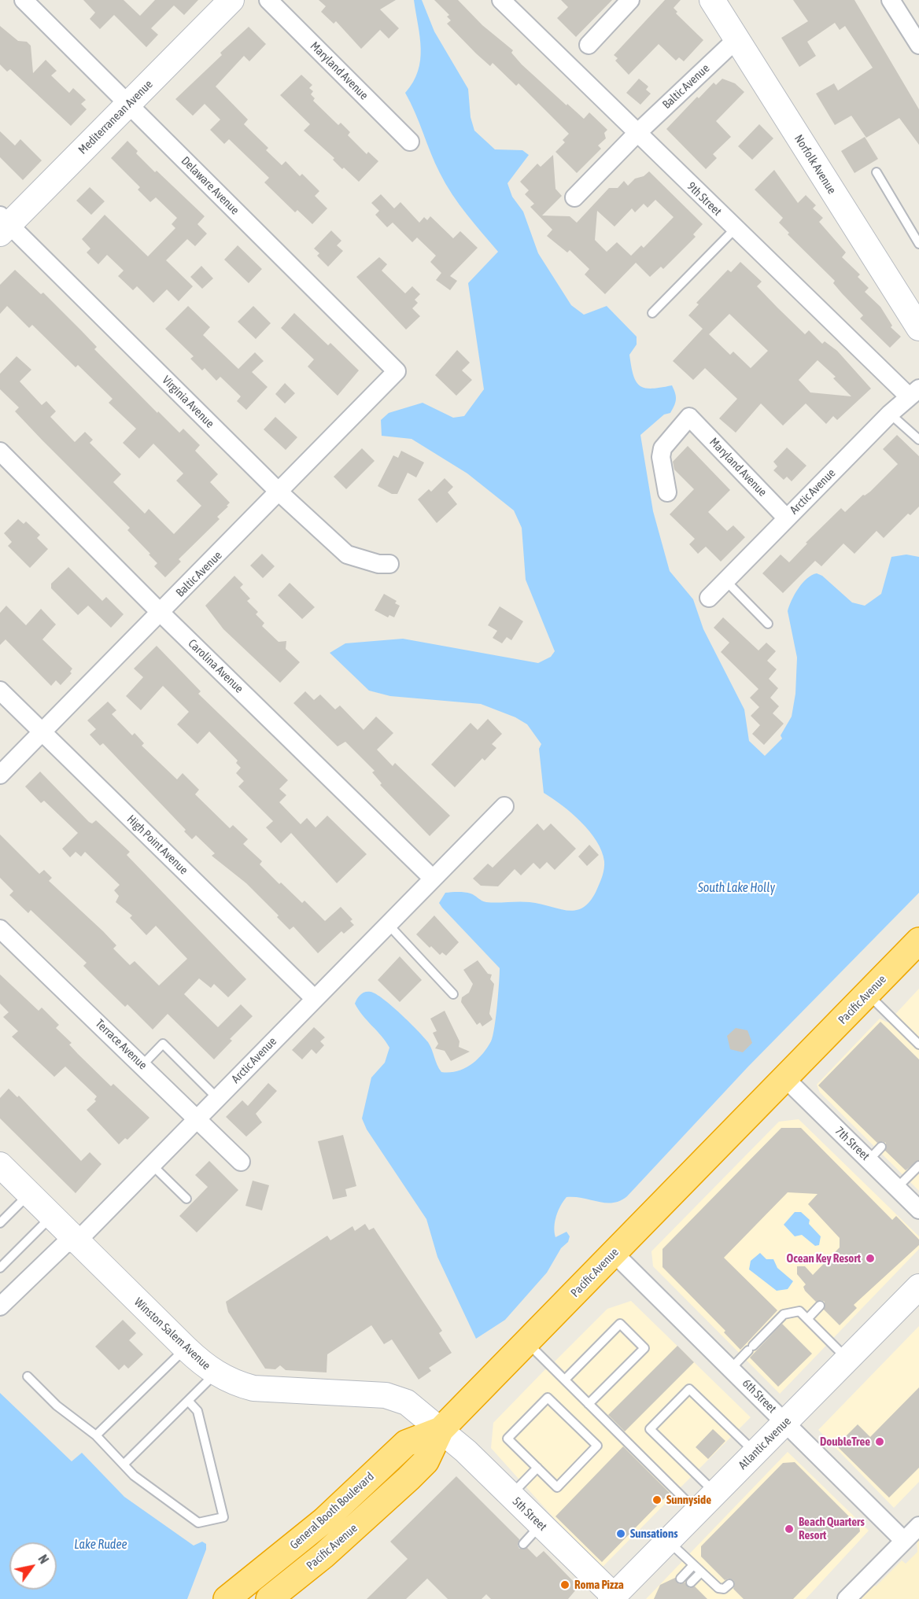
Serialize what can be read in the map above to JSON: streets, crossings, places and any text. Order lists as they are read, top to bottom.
{
  "streets": {
    "highway": ["Pacific Avenue", "General Booth Boulevard"],
    "main road": [
      "Mediterranean Avenue",
      "Norfolk Avenue",
      "Winston Salem Avenue",
      "Atlantic Avenue",
      "5th Street"
    ],
    "street": [
      "Maryland Avenue",
      "Baltic Avenue",
      "Delaware Avenue",
      "9th Street",
      "Virginia Avenue",
      "Arctic Avenue",
      "Carolina Avenue",
      "High Point Avenue",
      "Terrace Avenue",
      "7th Street",
      "6th Street"
    ]
  },
  "crossings": [
    ["Maryland Avenue", "Arctic Avenue"],
    ["Baltic Avenue", "Norfolk Avenue"],
    ["Baltic Avenue", "Delaware Avenue"],
    ["Baltic Avenue", "9th Street"],
    ["Baltic Avenue", "Virginia Avenue"],
    ["Baltic Avenue", "Carolina Avenue"],
    ["Baltic Avenue", "High Point Avenue"],
    ["Mediterranean Avenue", "Delaware Avenue"],
    ["Mediterranean Avenue", "Virginia Avenue"],
    ["9th Street", "Arctic Avenue"],
    ["Arctic Avenue", "Carolina Avenue"],
    ["Arctic Avenue", "High Point Avenue"],
    ["Arctic Avenue", "Terrace Avenue"],
    ["Arctic Avenue", "Winston Salem Avenue"],
    ["Pacific Avenue", "7th Street"],
    ["Pacific Avenue", "Winston Salem Avenue"],
    ["Pacific Avenue", "6th Street"],
    ["Pacific Avenue", "General Booth Boulevard"],
    ["Pacific Avenue", "5th Street"],
    ["Winston Salem Avenue", "General Booth Boulevard"],
    ["Winston Salem Avenue", "5th Street"],
    ["6th Street", "Atlantic Avenue"],
    ["Atlantic Avenue", "5th Street"],
    ["General Booth Boulevard", "5th Street"]
  ],
  "water": ["South Lake Holly", "Lake Rudee"],
  "places": [
    "Ocean Key Resort",
    "DoubleTree",
    "Sunnyside",
    "Beach Quarters Resort",
    "Sunsations",
    "Roma Pizza"
  ],
  "north": "top right"
}
